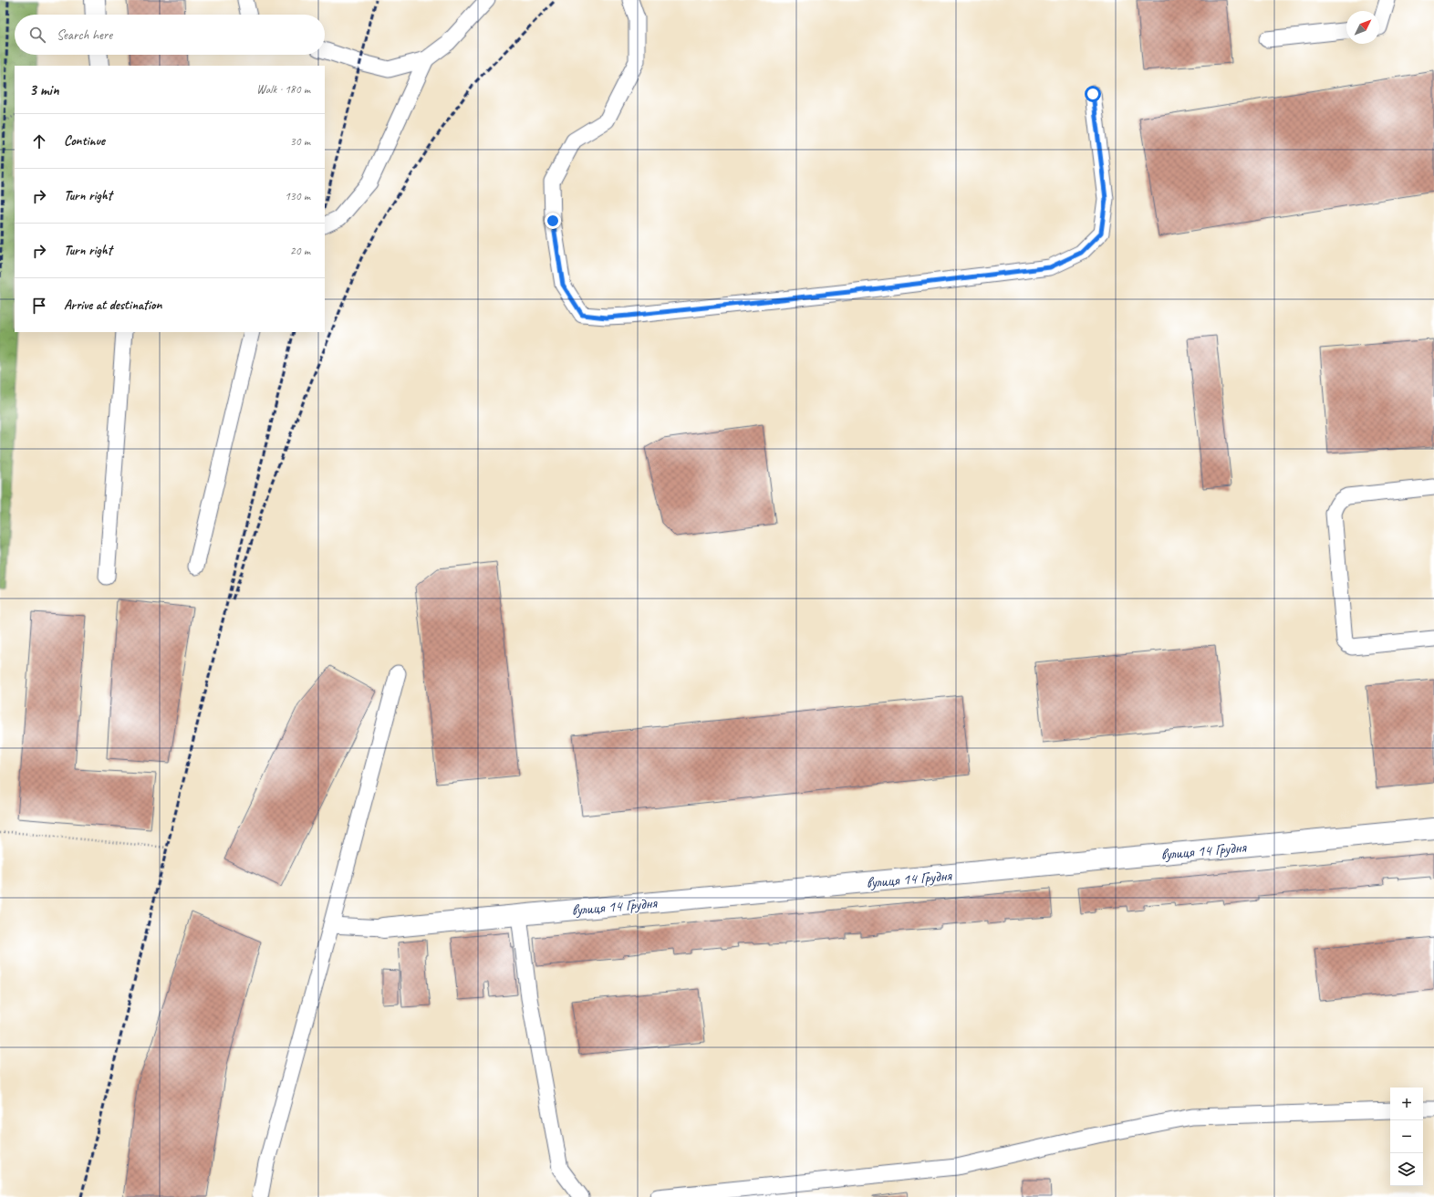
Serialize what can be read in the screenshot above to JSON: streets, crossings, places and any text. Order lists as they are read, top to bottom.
{
  "streets": {
    "street": ["вулиця 14 Грудня"]
  },
  "north": "top right",
  "page": {
    "search": "Search here",
    "heading": ["3 min", "Walk · 180 m"],
    "list": [
      ["Continue", "30 m"],
      ["Turn right", "130 m"],
      ["Turn right", "20 m"],
      "Arrive at destination"
    ],
    "map_buttons": ["+", "−"]
  }
}
